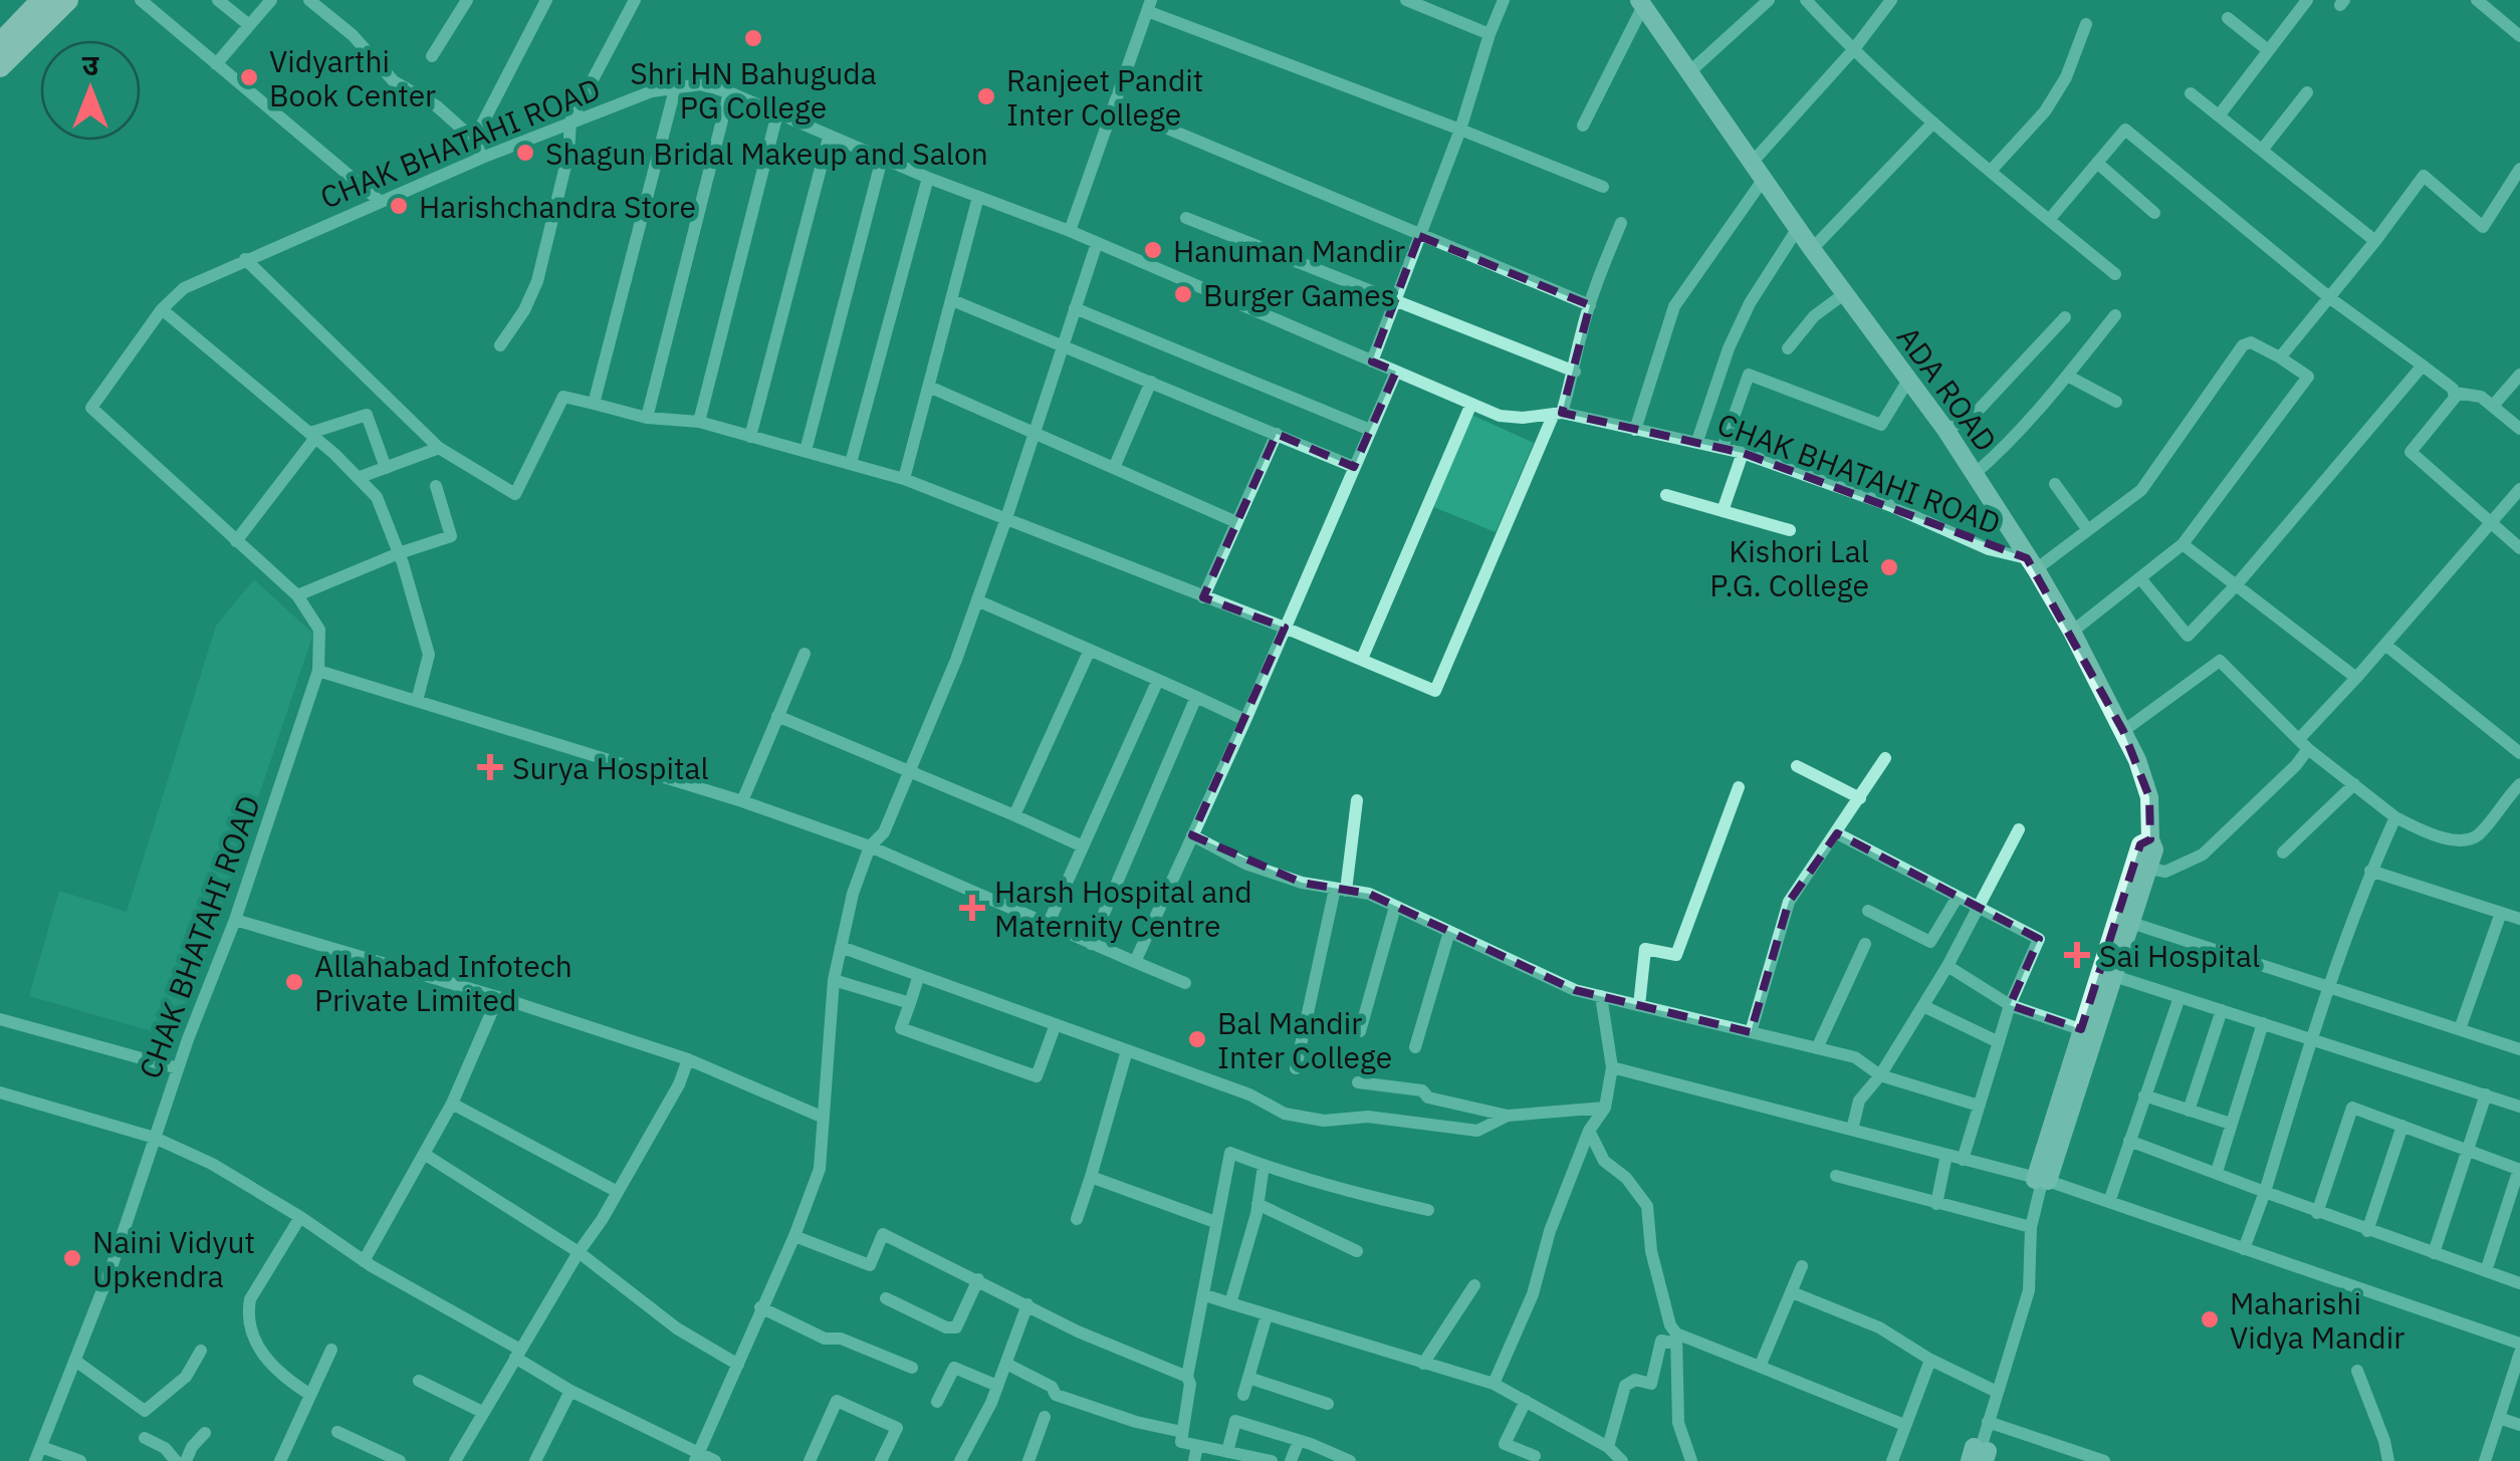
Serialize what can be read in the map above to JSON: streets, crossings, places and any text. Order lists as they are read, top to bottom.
{
  "streets": {
    "street": ["CHAK BHATAHI ROAD", "ADA ROAD"]
  },
  "crossings": [
    ["CHAK BHATAHI ROAD", "ADA ROAD"]
  ],
  "places": {
    "other": [
      "Shri HN Bahuguda PG College",
      "Vidyarthi Book Center",
      "Ranjeet Pandit Inter College",
      "Shagun Bridal Makeup and Salon",
      "Harishchandra Store",
      "Hanuman Mandir",
      "Burger Games",
      "Kishori Lal P.G. College",
      "Allahabad Infotech Private Limited",
      "Bal Mandir Inter College",
      "Naini Vidyut Upkendra",
      "Maharishi Vidya Mandir"
    ],
    "health": ["Surya Hospital", "Harsh Hospital and Maternity Centre", "Sai Hospital"]
  },
  "north": "top"
}
